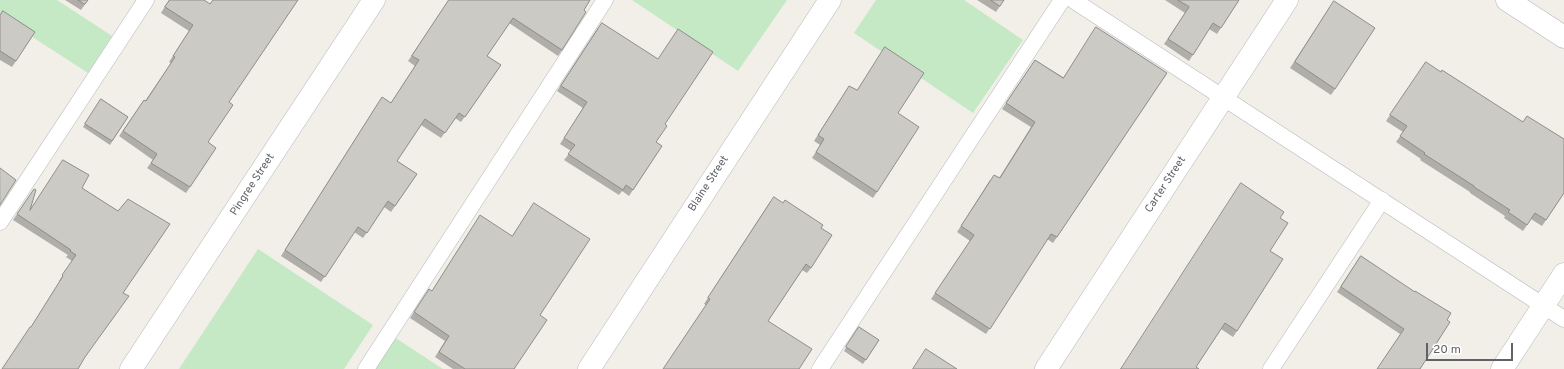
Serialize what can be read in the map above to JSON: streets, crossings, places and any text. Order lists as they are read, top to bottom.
{
  "streets": {
    "street": ["Blaine Street", "Pingree Street", "Carter Street"]
  },
  "scale_bar": "20 m"
}
